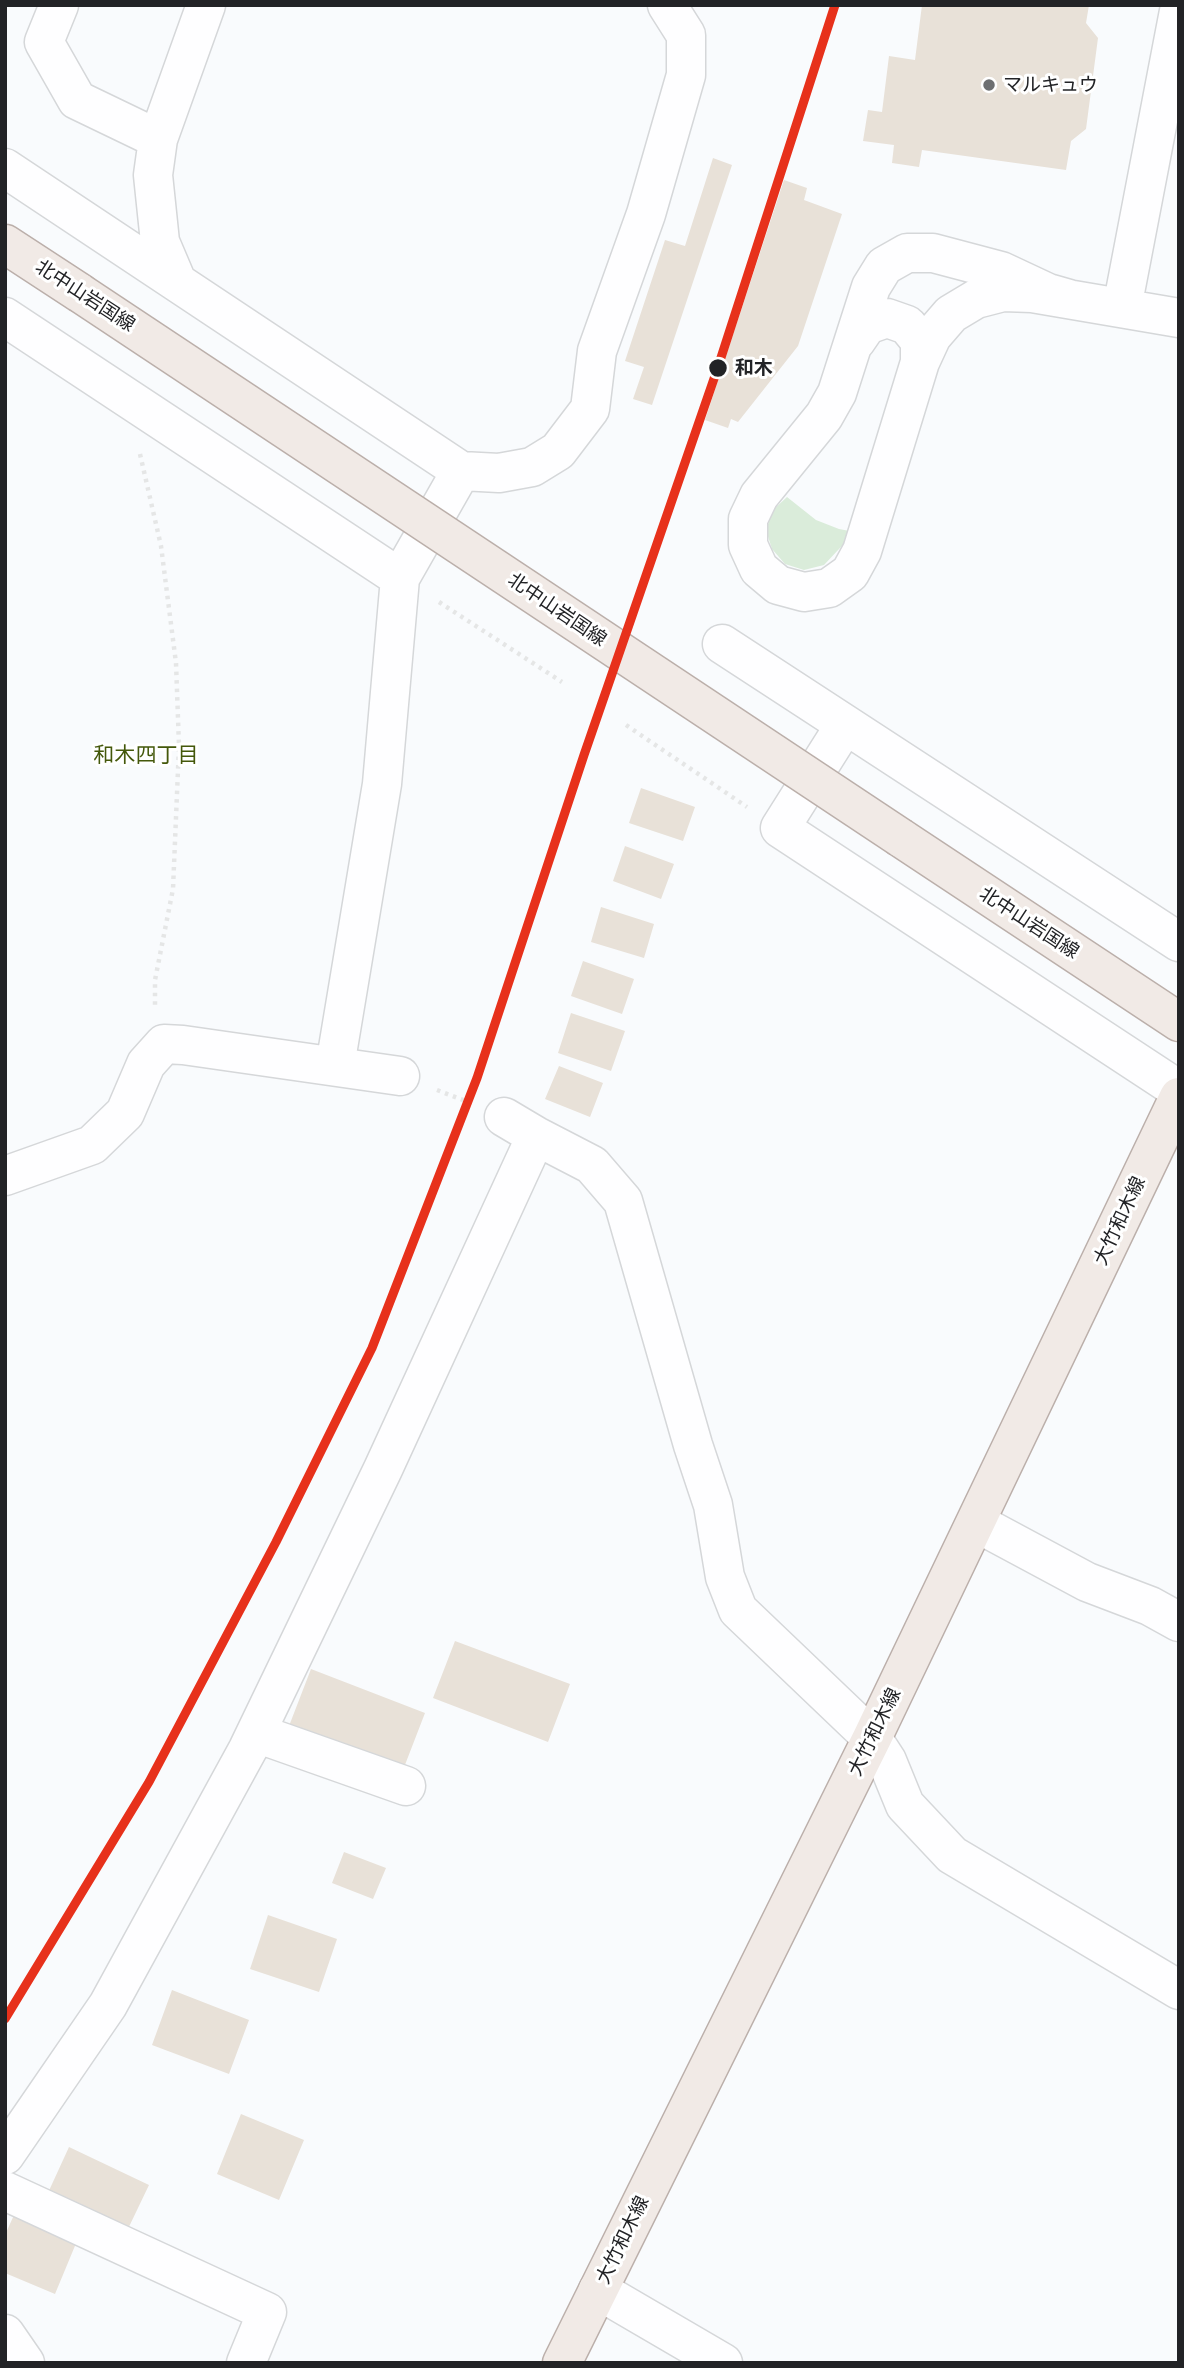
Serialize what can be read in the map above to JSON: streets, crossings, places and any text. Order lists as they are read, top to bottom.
{
  "streets": {
    "main road": ["北中山岩国線", "大竹和木線"]
  },
  "districts": ["和木四丁目"],
  "places": ["マルキュウ", "和木"]
}
